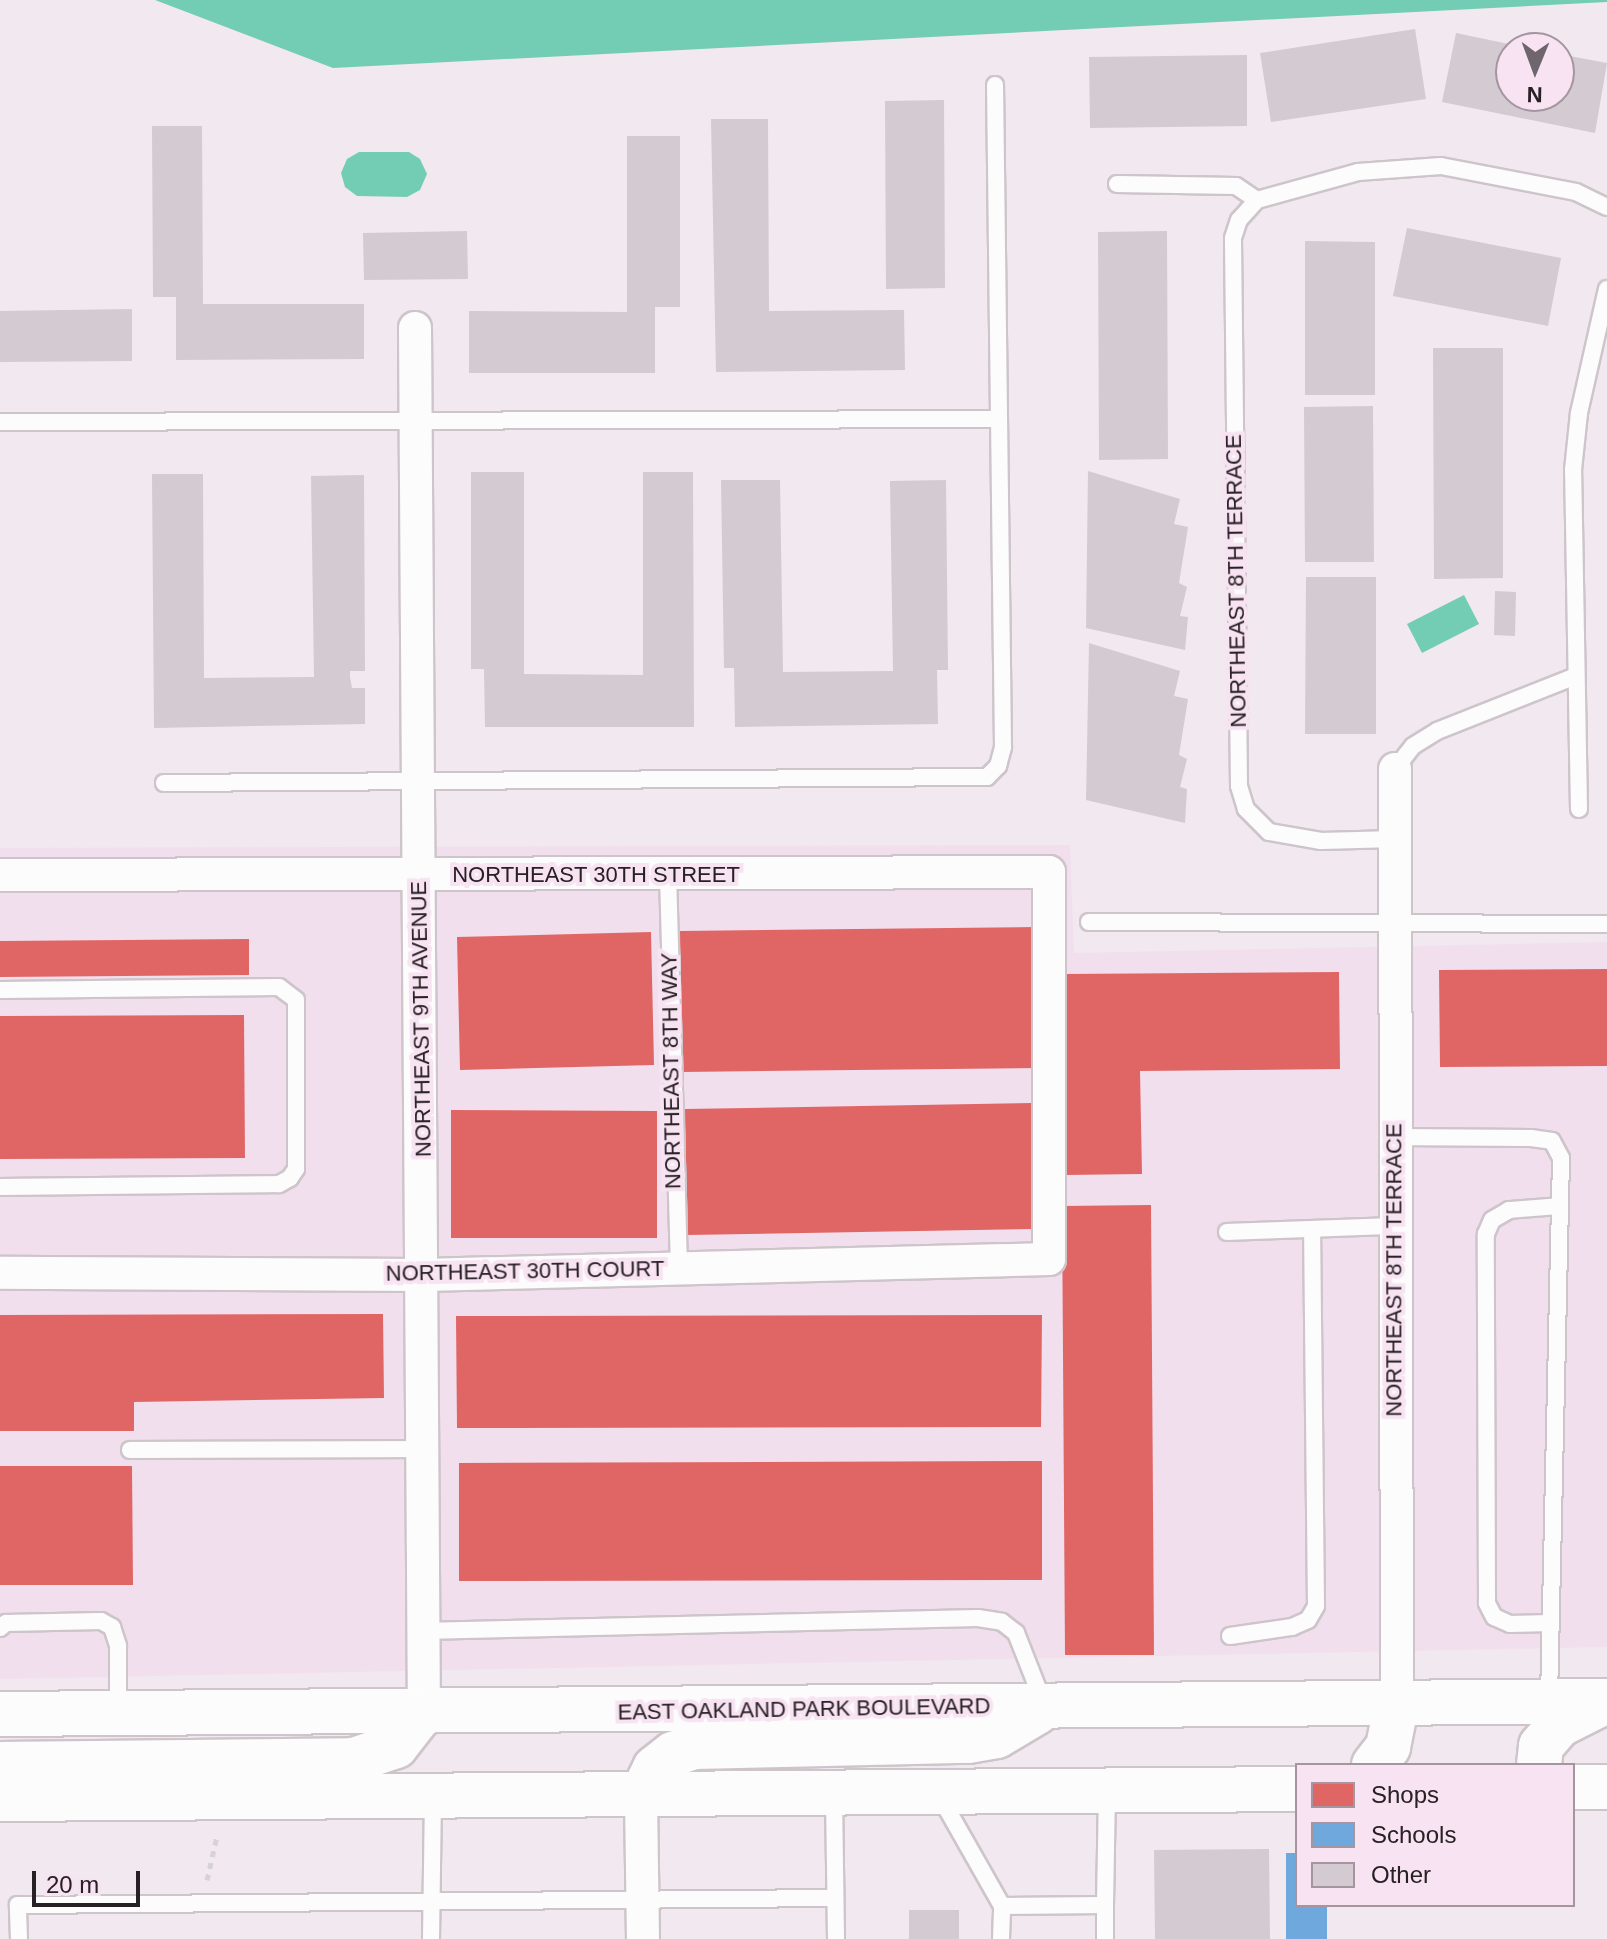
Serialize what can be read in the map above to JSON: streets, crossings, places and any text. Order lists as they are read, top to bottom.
{
  "streets": {
    "main road": ["EAST OAKLAND PARK BOULEVARD"],
    "street": [
      "NORTHEAST 8TH TERRACE",
      "NORTHEAST 30TH STREET",
      "NORTHEAST 9TH AVENUE",
      "NORTHEAST 30TH COURT"
    ],
    "lane": ["NORTHEAST 8TH WAY"]
  },
  "crossings": [
    ["NORTHEAST 8TH TERRACE", "EAST OAKLAND PARK BOULEVARD"],
    ["NORTHEAST 30TH STREET", "NORTHEAST 9TH AVENUE"],
    ["NORTHEAST 30TH STREET", "NORTHEAST 8TH WAY"],
    ["NORTHEAST 30TH STREET", "NORTHEAST 30TH COURT"],
    ["NORTHEAST 9TH AVENUE", "NORTHEAST 30TH COURT"],
    ["NORTHEAST 9TH AVENUE", "EAST OAKLAND PARK BOULEVARD"],
    ["NORTHEAST 8TH WAY", "NORTHEAST 30TH COURT"]
  ],
  "legend": ["Shops", "Schools", "Other"],
  "scale_bar": "20 m",
  "north": "bottom"
}
